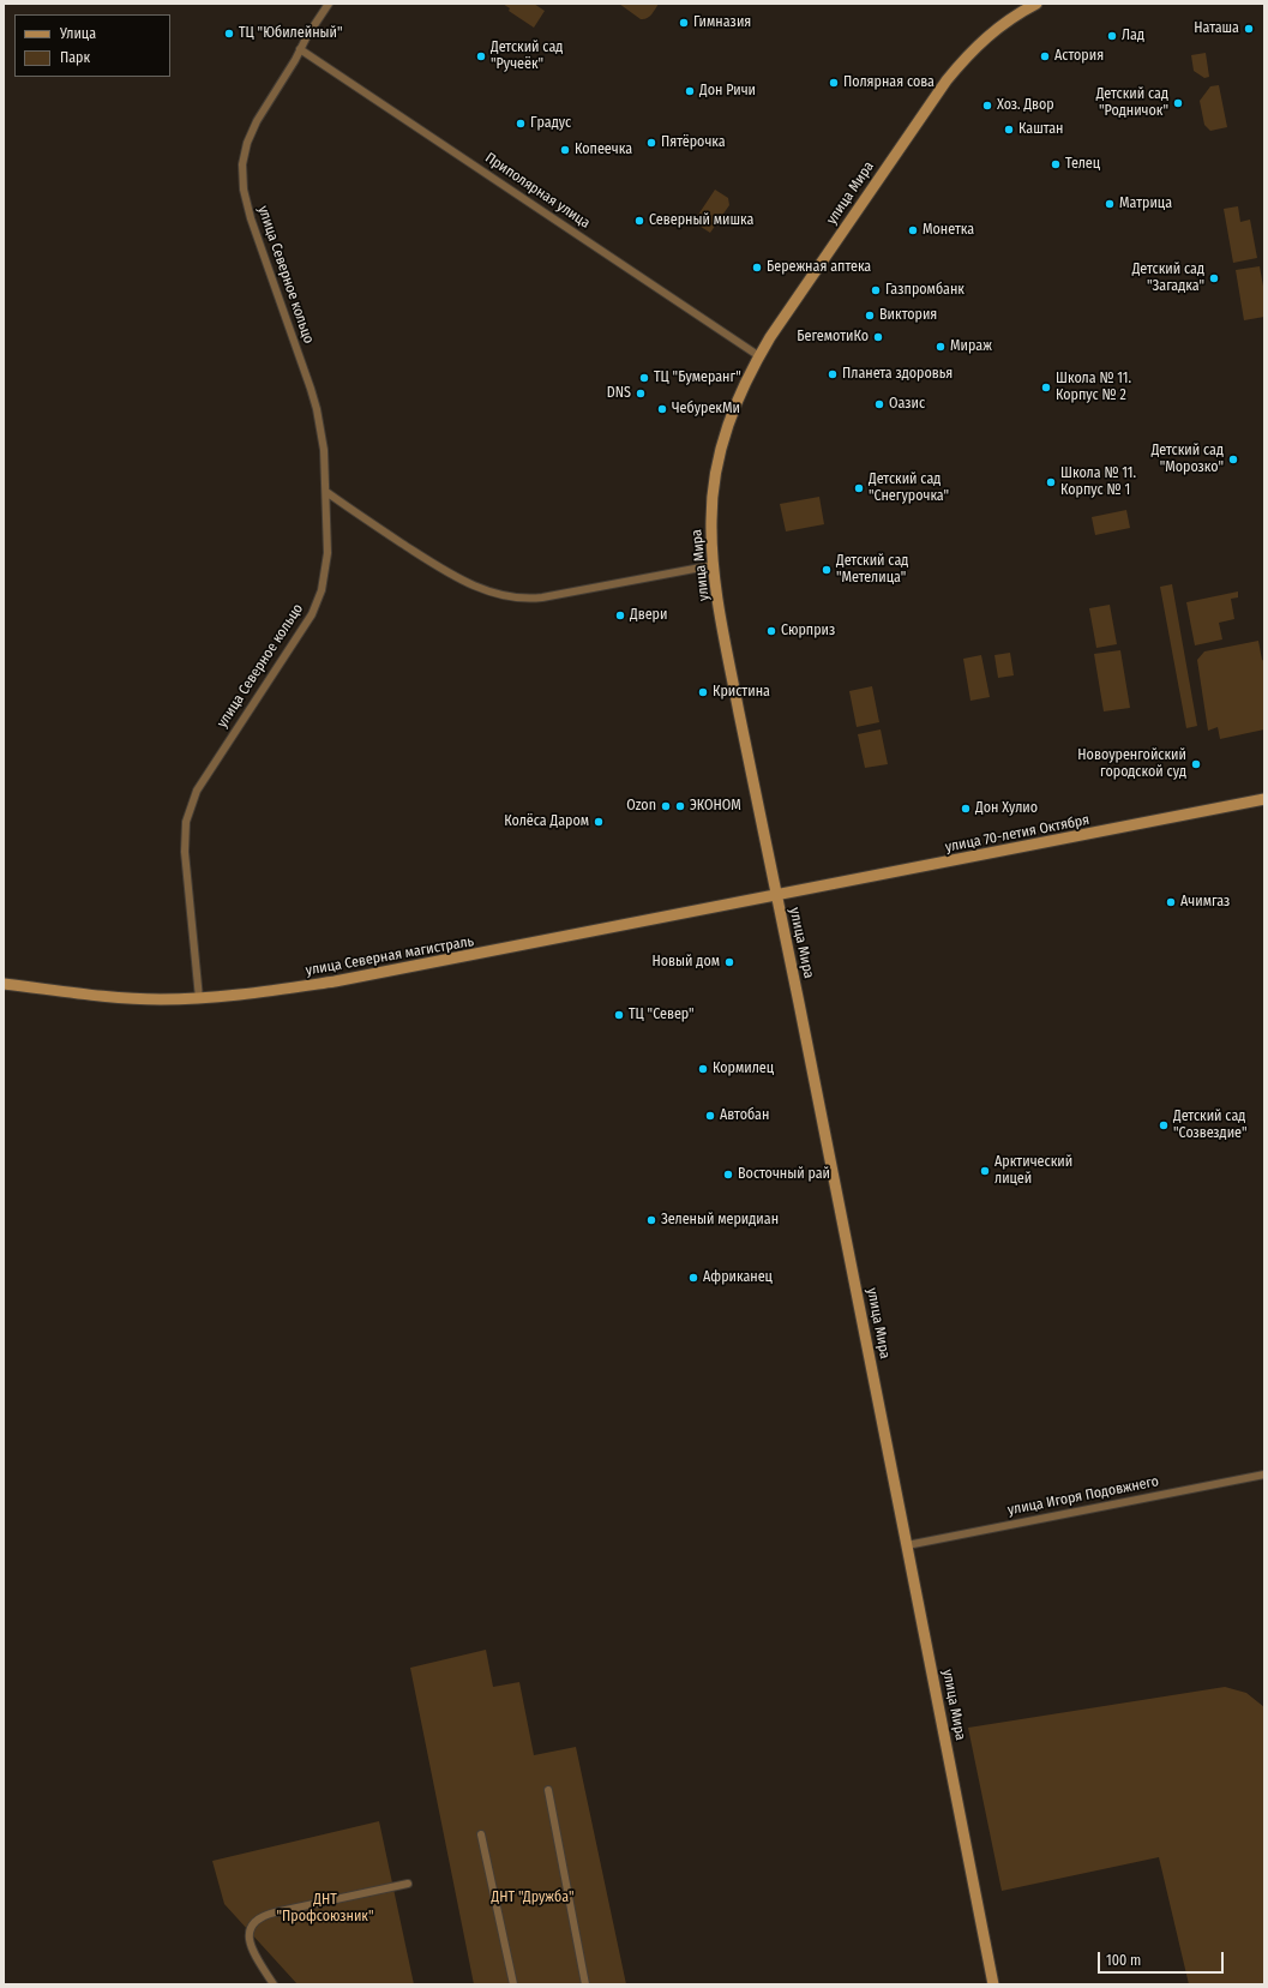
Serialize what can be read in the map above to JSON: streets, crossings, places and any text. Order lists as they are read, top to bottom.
{
  "streets": {
    "street": [
      "Приполярная улица",
      "улица Мира",
      "улица Северное кольцо",
      "улица 70-летия Октября",
      "улица Северная магистраль",
      "улица Игоря Подовжнего"
    ]
  },
  "crossings": [
    ["Приполярная улица", "улица Мира"],
    ["Приполярная улица", "улица Северное кольцо"],
    ["улица Мира", "улица 70-летия Октября"],
    ["улица Мира", "улица Северная магистраль"],
    ["улица Мира", "улица Игоря Подовжнего"],
    ["улица Северное кольцо", "улица Северная магистраль"],
    ["улица 70-летия Октября", "улица Северная магистраль"]
  ],
  "parks": ["ДНТ \"Дружба\"", "ДНТ \"Профсоюзник\""],
  "places": [
    "Гимназия",
    "Наташа",
    "ТЦ \"Юбилейный\"",
    "Лад",
    "Детский сад \"Ручеёк\"",
    "Астория",
    "Полярная сова",
    "Дон Ричи",
    "Детский сад \"Родничок\"",
    "Хоз. Двор",
    "Градус",
    "Каштан",
    "Пятёрочка",
    "Копеечка",
    "Телец",
    "Матрица",
    "Северный мишка",
    "Монетка",
    "Бережная аптека",
    "Детский сад \"Загадка\"",
    "Газпромбанк",
    "Виктория",
    "БегемотиКо",
    "Мираж",
    "Планета здоровья",
    "ТЦ \"Бумеранг\"",
    "Школа № 11. Корпус № 2",
    "DNS",
    "Оазис",
    "ЧебурекМи",
    "Детский сад \"Морозко\"",
    "Школа № 11. Корпус № 1",
    "Детский сад \"Снегурочка\"",
    "Детский сад \"Метелица\"",
    "Двери",
    "Сюрприз",
    "Кристина",
    "Новоуренгойский городской суд",
    "Ozon",
    "ЭКОНОМ",
    "Дон Хулио",
    "Колёса Даром",
    "Ачимгаз",
    "Новый дом",
    "ТЦ \"Север\"",
    "Кормилец",
    "Автобан",
    "Детский сад \"Созвездие\"",
    "Арктический лицей",
    "Восточный рай",
    "Зеленый меридиан",
    "Африканец"
  ],
  "legend": ["Улица", "Парк"],
  "scale_bar": "100 m"
}
